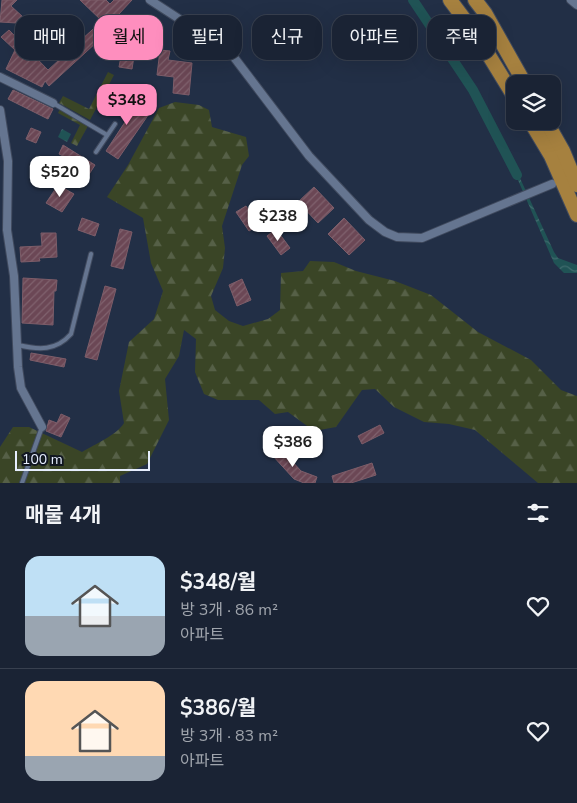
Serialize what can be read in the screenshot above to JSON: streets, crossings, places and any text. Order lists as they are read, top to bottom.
{
  "scale_bar": "100 m",
  "page": {
    "chip": [
      "매매",
      "월세",
      "필터",
      "신규",
      "아파트",
      "주택"
    ],
    "price": [
      "$348",
      "$520",
      "$238",
      "$386"
    ],
    "scale": "100 m",
    "heading": "매물 4개",
    "list": [
      {
        "name": "$348/월",
        "note": "방 3개 · 86 m² · 아파트"
      },
      {
        "name": "$386/월",
        "note": "방 3개 · 83 m² · 아파트"
      }
    ]
  }
}
